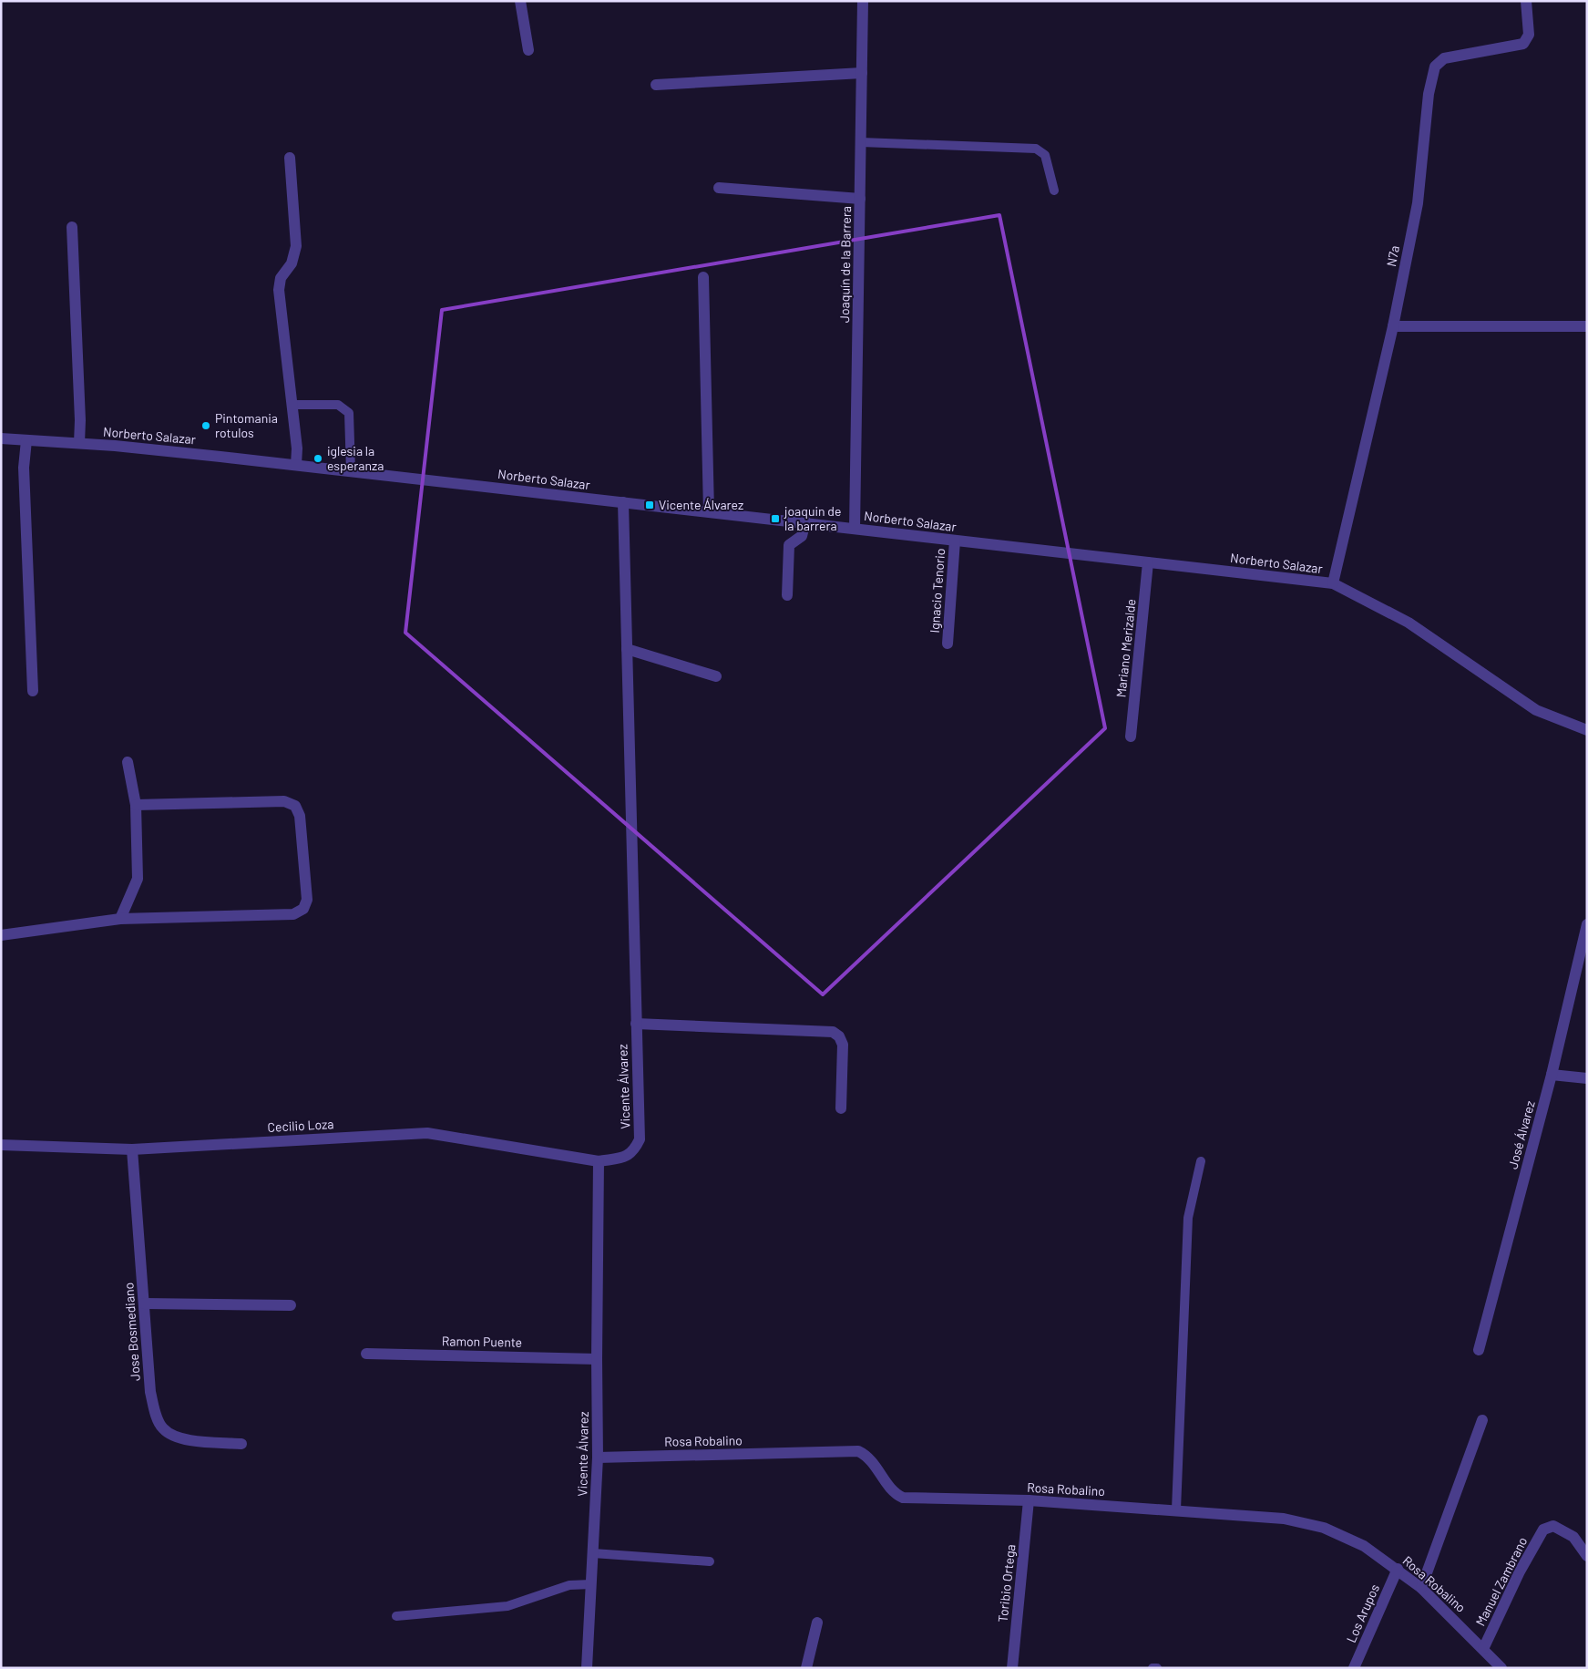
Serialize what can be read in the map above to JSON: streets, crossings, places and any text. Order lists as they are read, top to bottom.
{
  "streets": {
    "street": [
      "N7a",
      "Joaquín de la Barrera",
      "Norberto Salazar",
      "Ignacio Tenorio",
      "Mariano Merizalde",
      "Vicente Álvarez",
      "Cecilio Loza",
      "José Álvarez",
      "Jose Bosmediano",
      "Ramon Puente",
      "Rosa Robalino",
      "Manuel Zambrano",
      "Toribio Ortega",
      "Los Arupos"
    ]
  },
  "crossings": [
    ["N7a", "Norberto Salazar"],
    ["Joaquín de la Barrera", "Norberto Salazar"],
    ["Norberto Salazar", "Ignacio Tenorio"],
    ["Norberto Salazar", "Mariano Merizalde"],
    ["Norberto Salazar", "Vicente Álvarez"],
    ["Vicente Álvarez", "Cecilio Loza"],
    ["Vicente Álvarez", "Ramon Puente"],
    ["Vicente Álvarez", "Rosa Robalino"],
    ["Cecilio Loza", "Jose Bosmediano"],
    ["Rosa Robalino", "Manuel Zambrano"],
    ["Rosa Robalino", "Toribio Ortega"],
    ["Rosa Robalino", "Los Arupos"]
  ],
  "places": {
    "other": ["Pintomania rotulos", "iglesia la esperanza"],
    "transit": ["Vicente Álvarez", "joaquin de la barrera"]
  }
}
